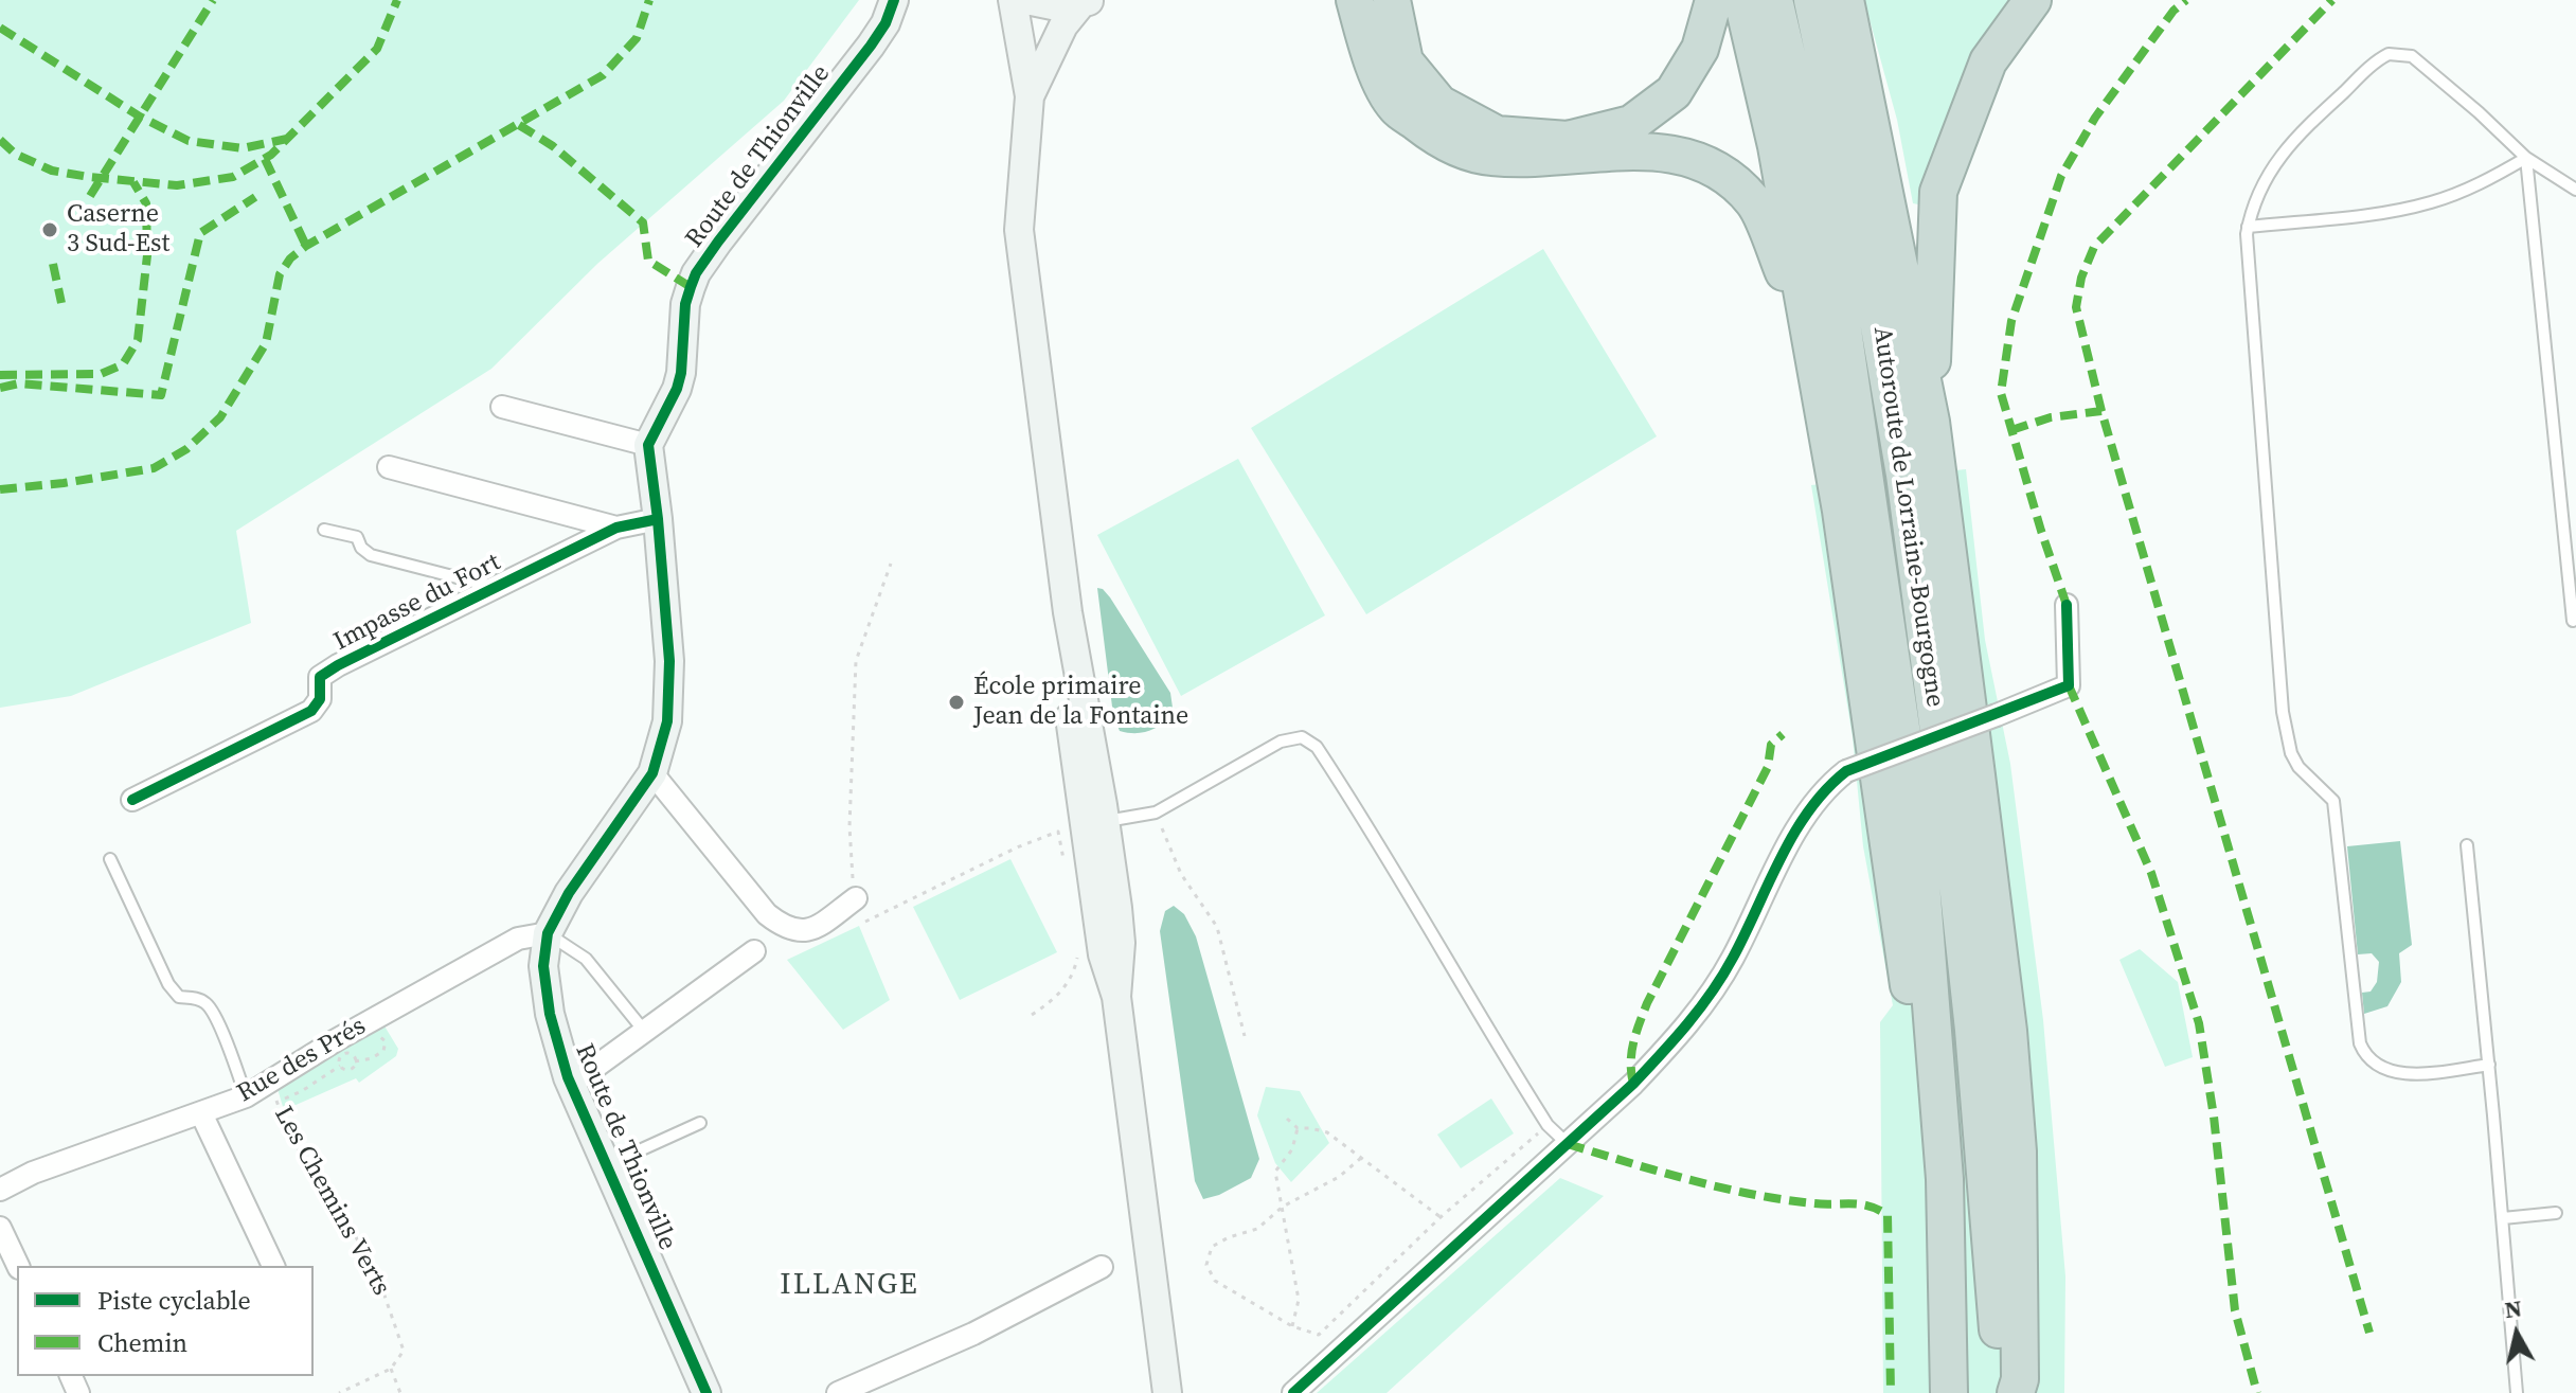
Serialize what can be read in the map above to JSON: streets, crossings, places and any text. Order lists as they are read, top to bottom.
{
  "streets": {
    "highway": ["Autoroute de Lorraine-Bourgogne"],
    "main road": ["Route de Thionville"],
    "street": ["Impasse du Fort", "Rue des Prés"],
    "path": ["Les Chemins Verts"]
  },
  "crossings": [
    ["Route de Thionville", "Impasse du Fort"],
    ["Route de Thionville", "Rue des Prés"],
    ["Rue des Prés", "Les Chemins Verts"]
  ],
  "districts": ["ILLANGE"],
  "places": ["Caserne 3 Sud-Est", "École primaire Jean de la Fontaine"],
  "legend": ["Piste cyclable", "Chemin"],
  "north": "top"
}
